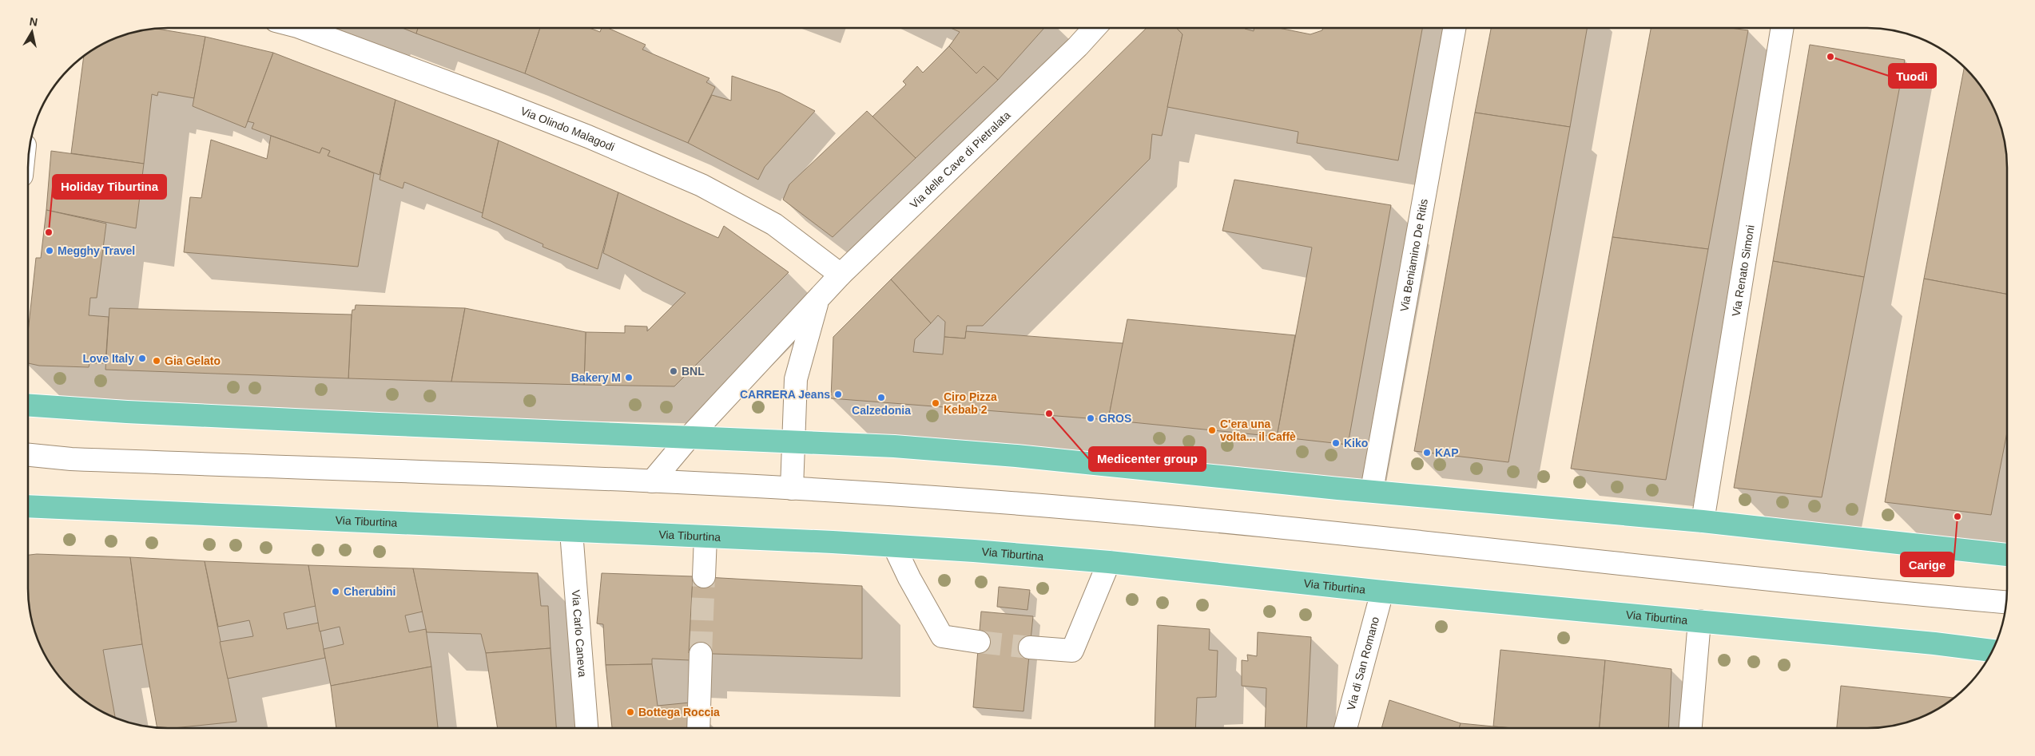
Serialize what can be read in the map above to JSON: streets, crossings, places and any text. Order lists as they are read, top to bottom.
{
  "streets": {
    "main road": ["Via Tiburtina"],
    "street": [
      "Via Olindo Malagodi",
      "Via delle Cave di Pietralata",
      "Via Beniamino De Ritis",
      "Via Renato Simoni",
      "Via Carlo Caneva",
      "Via di San Romano"
    ]
  },
  "crossings": [
    ["Via Olindo Malagodi", "Via delle Cave di Pietralata"],
    ["Via Tiburtina", "Via Carlo Caneva"],
    ["Via Tiburtina", "Via di San Romano"]
  ],
  "places": [
    "Tuodì",
    "Holiday Tiburtina",
    "Megghy Travel",
    "Love Italy",
    "Gia Gelato",
    "BNL",
    "Bakery M",
    "CARRERA Jeans",
    "Calzedonia",
    "Ciro Pizza Kebab 2",
    "Medicenter group",
    "GROS",
    "C'era una volta... il Caffè",
    "Kiko",
    "KAP",
    "Carige",
    "Cherubini",
    "Bottega Roccia"
  ],
  "north": "top"
}
